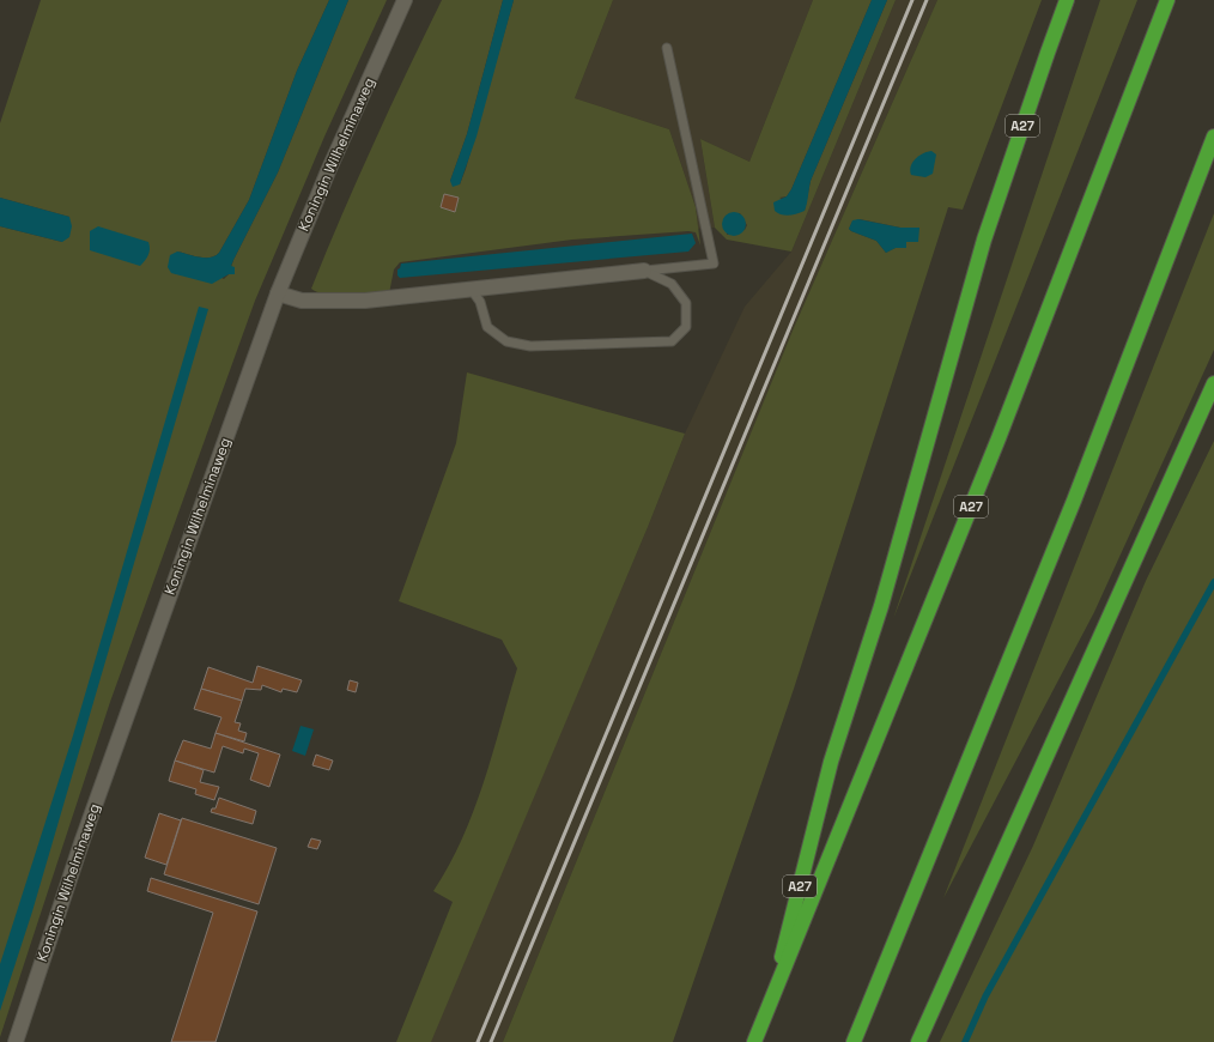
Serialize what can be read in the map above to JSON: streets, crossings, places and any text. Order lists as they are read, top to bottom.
{
  "streets": {
    "highway": ["A27"],
    "main road": ["Koningin Wilhelminaweg"]
  }
}
